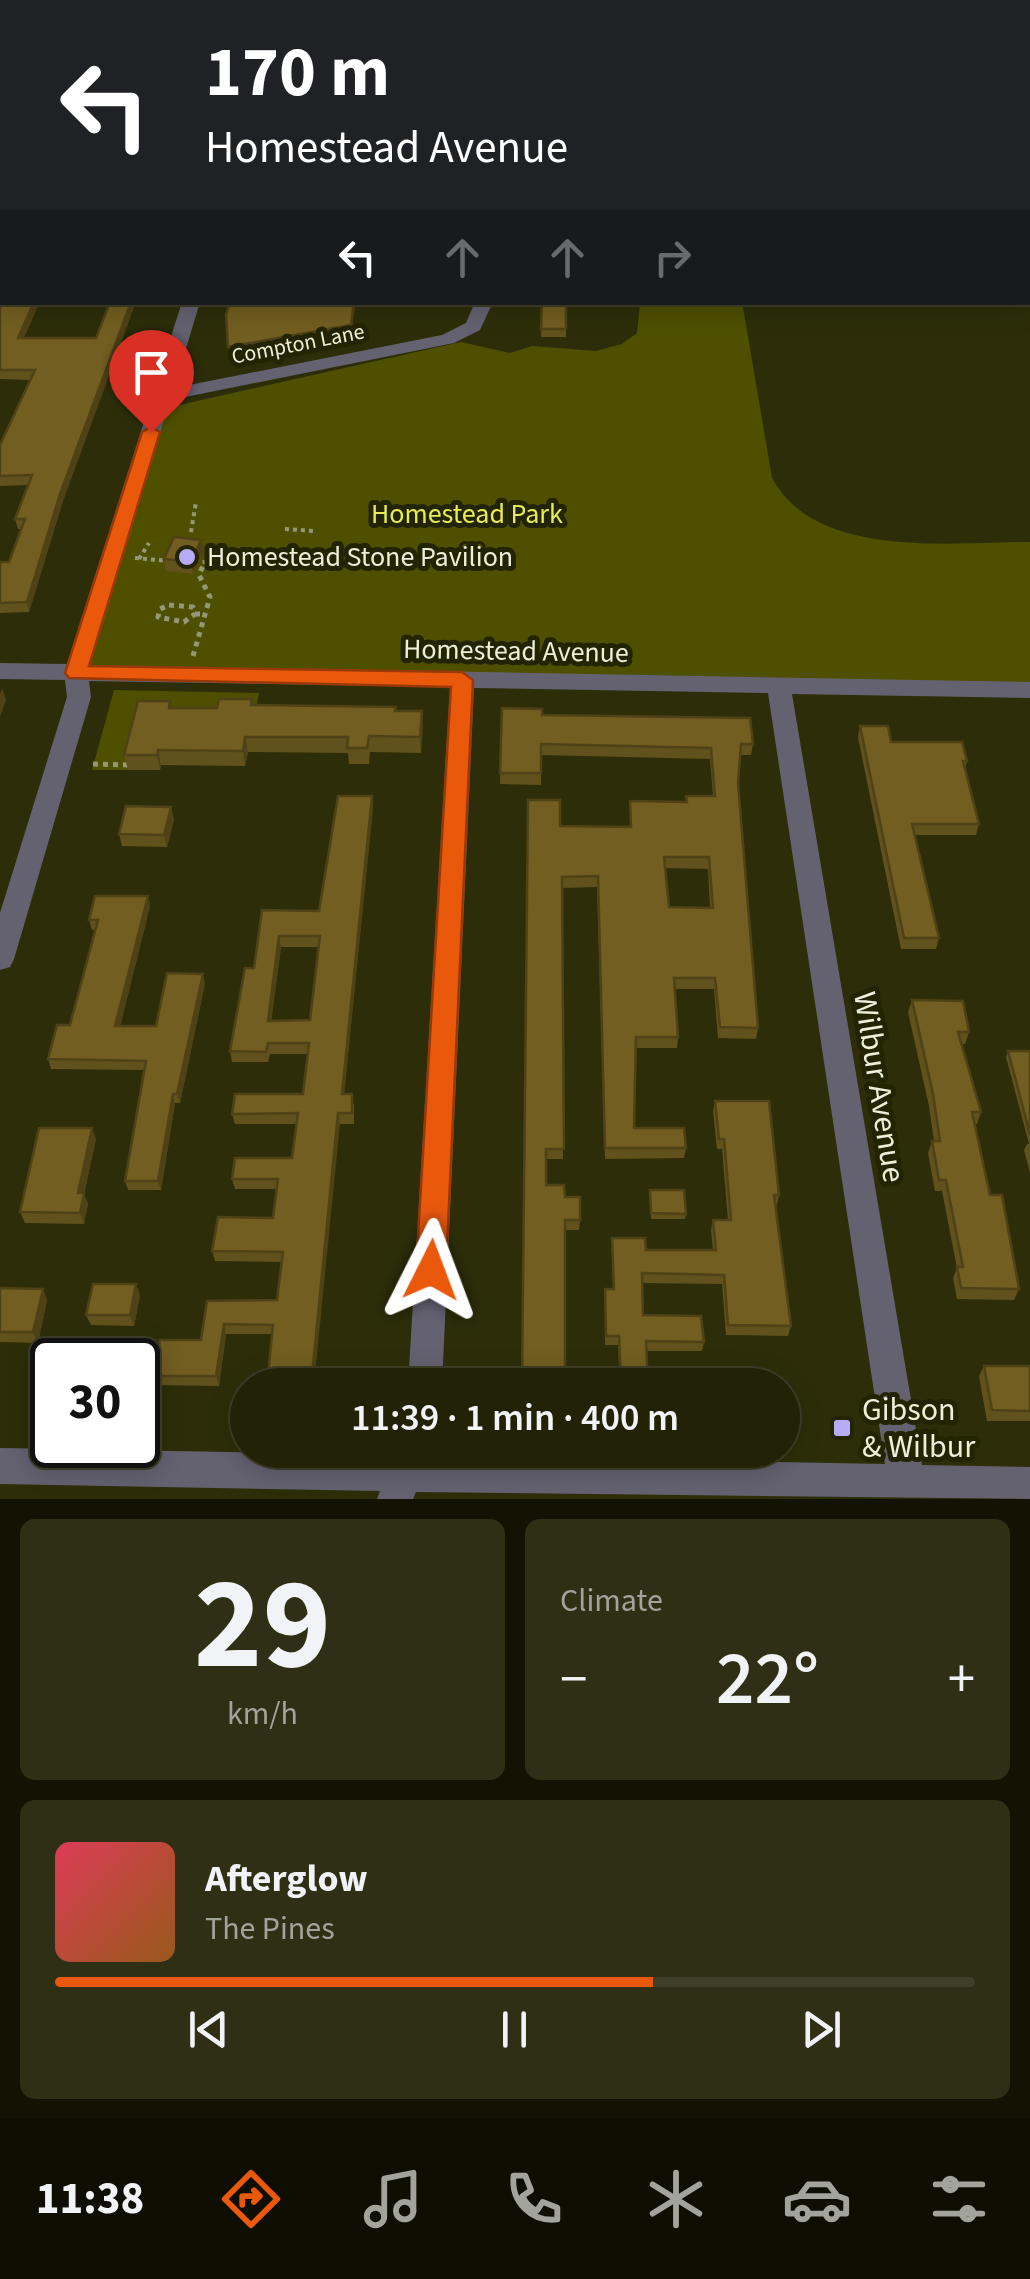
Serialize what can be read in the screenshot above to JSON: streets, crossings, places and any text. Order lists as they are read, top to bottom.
{
  "streets": {
    "street": ["Compton Lane", "Homestead Avenue", "Wilbur Avenue"]
  },
  "crossings": [
    ["Homestead Avenue", "Wilbur Avenue"]
  ],
  "parks": ["Homestead Park"],
  "places": {
    "other": ["Homestead Stone Pavilion"],
    "transit": ["Gibson & Wilbur"]
  },
  "page": {
    "turn": ["170 m", "Homestead Avenue"],
    "limit": "30",
    "trip": "11:39 · 1 min · 400 m",
    "tile": [
      ["29", "km/h"],
      "Climate"
    ],
    "heat": ["−", "22°", "+"],
    "song": ["Afterglow", "The Pines"],
    "tabs": "11:38"
  }
}
